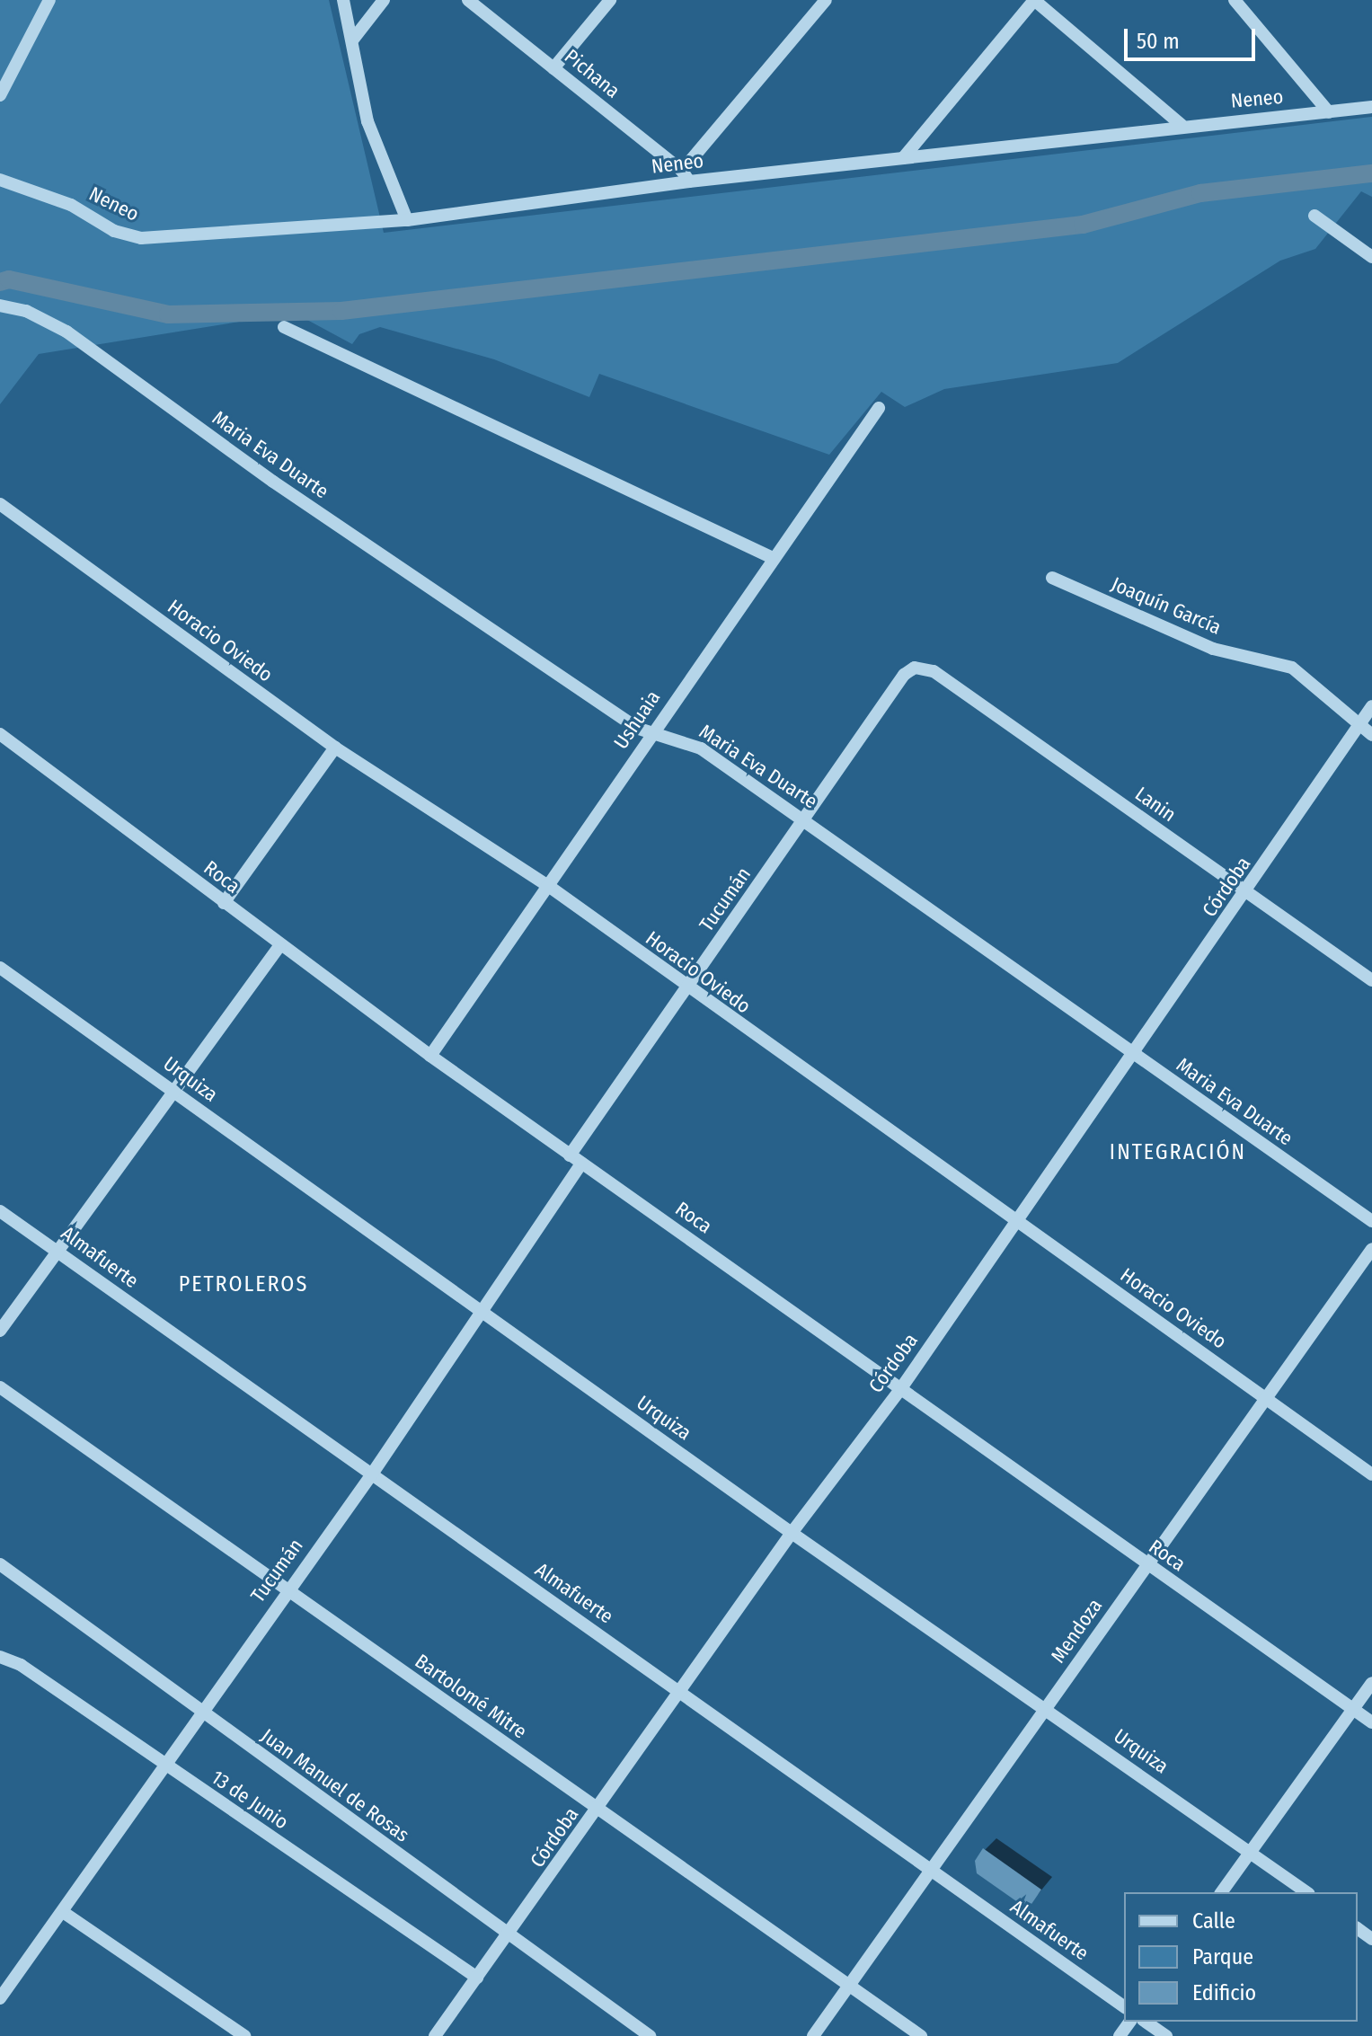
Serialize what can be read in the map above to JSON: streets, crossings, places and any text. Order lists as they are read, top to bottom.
{
  "streets": {
    "street": [
      "Pichana",
      "Neneo",
      "Maria Eva Duarte",
      "Joaquín García",
      "Horacio Oviedo",
      "Ushuaia",
      "Lanin",
      "Roca",
      "Córdoba",
      "Tucumán",
      "Urquiza",
      "Almafuerte",
      "Mendoza",
      "Bartolomé Mitre",
      "Juan Manuel de Rosas",
      "13 de Junio"
    ]
  },
  "crossings": [
    ["Pichana", "Neneo"],
    ["Maria Eva Duarte", "Ushuaia"],
    ["Maria Eva Duarte", "Córdoba"],
    ["Maria Eva Duarte", "Tucumán"],
    ["Joaquín García", "Córdoba"],
    ["Horacio Oviedo", "Ushuaia"],
    ["Horacio Oviedo", "Córdoba"],
    ["Horacio Oviedo", "Tucumán"],
    ["Horacio Oviedo", "Mendoza"],
    ["Ushuaia", "Roca"],
    ["Lanin", "Córdoba"],
    ["Lanin", "Tucumán"],
    ["Roca", "Córdoba"],
    ["Roca", "Tucumán"],
    ["Roca", "Mendoza"],
    ["Córdoba", "Urquiza"],
    ["Córdoba", "Almafuerte"],
    ["Córdoba", "Bartolomé Mitre"],
    ["Córdoba", "Juan Manuel de Rosas"],
    ["Córdoba", "13 de Junio"],
    ["Tucumán", "Urquiza"],
    ["Tucumán", "Almafuerte"],
    ["Tucumán", "Bartolomé Mitre"],
    ["Tucumán", "Juan Manuel de Rosas"],
    ["Tucumán", "13 de Junio"],
    ["Urquiza", "Mendoza"],
    ["Almafuerte", "Mendoza"],
    ["Mendoza", "Bartolomé Mitre"]
  ],
  "districts": ["INTEGRACIÓN", "PETROLEROS"],
  "legend": ["Calle", "Parque", "Edificio"],
  "scale_bar": "50 m"
}
